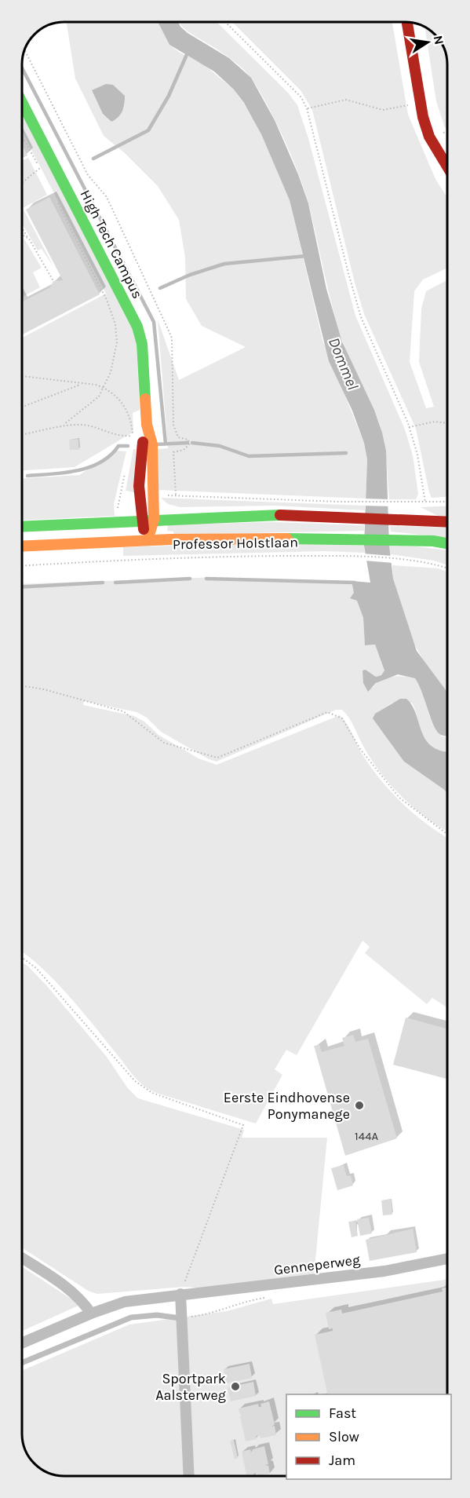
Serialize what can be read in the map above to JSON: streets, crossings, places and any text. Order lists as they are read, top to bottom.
{
  "streets": {
    "main road": ["High Tech Campus", "Professor Holstlaan"],
    "street": ["Genneperweg"]
  },
  "crossings": [
    ["High Tech Campus", "Professor Holstlaan"]
  ],
  "water": ["Dommel"],
  "places": ["Eerste Eindhovense Ponymanege", "Sportpark Aalsterweg"],
  "house_numbers": ["144A"],
  "legend": ["Fast", "Slow", "Jam"],
  "north": "right"
}
